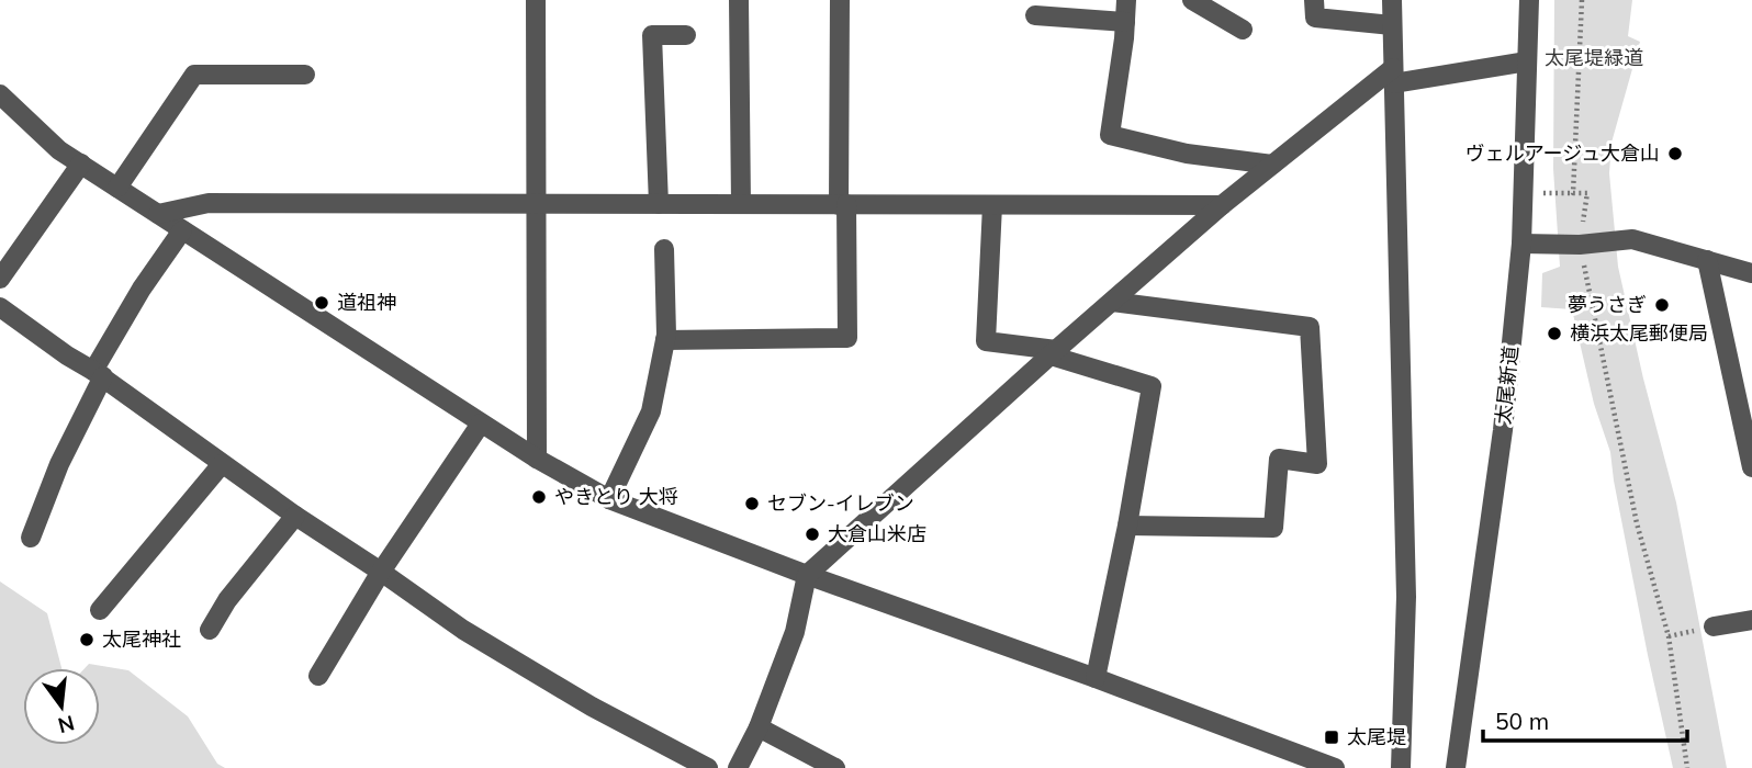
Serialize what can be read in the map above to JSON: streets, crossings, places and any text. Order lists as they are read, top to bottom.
{
  "streets": {
    "street": ["太尾新道"]
  },
  "parks": ["太尾堤緑道"],
  "places": {
    "other": [
      "ヴェルアージュ大倉山",
      "道祖神",
      "夢うさぎ",
      "横浜太尾郵便局",
      "やきとり 大将",
      "セブン-イレブン",
      "大倉山米店",
      "太尾神社"
    ],
    "transit": ["太尾堤"]
  },
  "scale_bar": "50 m",
  "north": "bottom"
}
